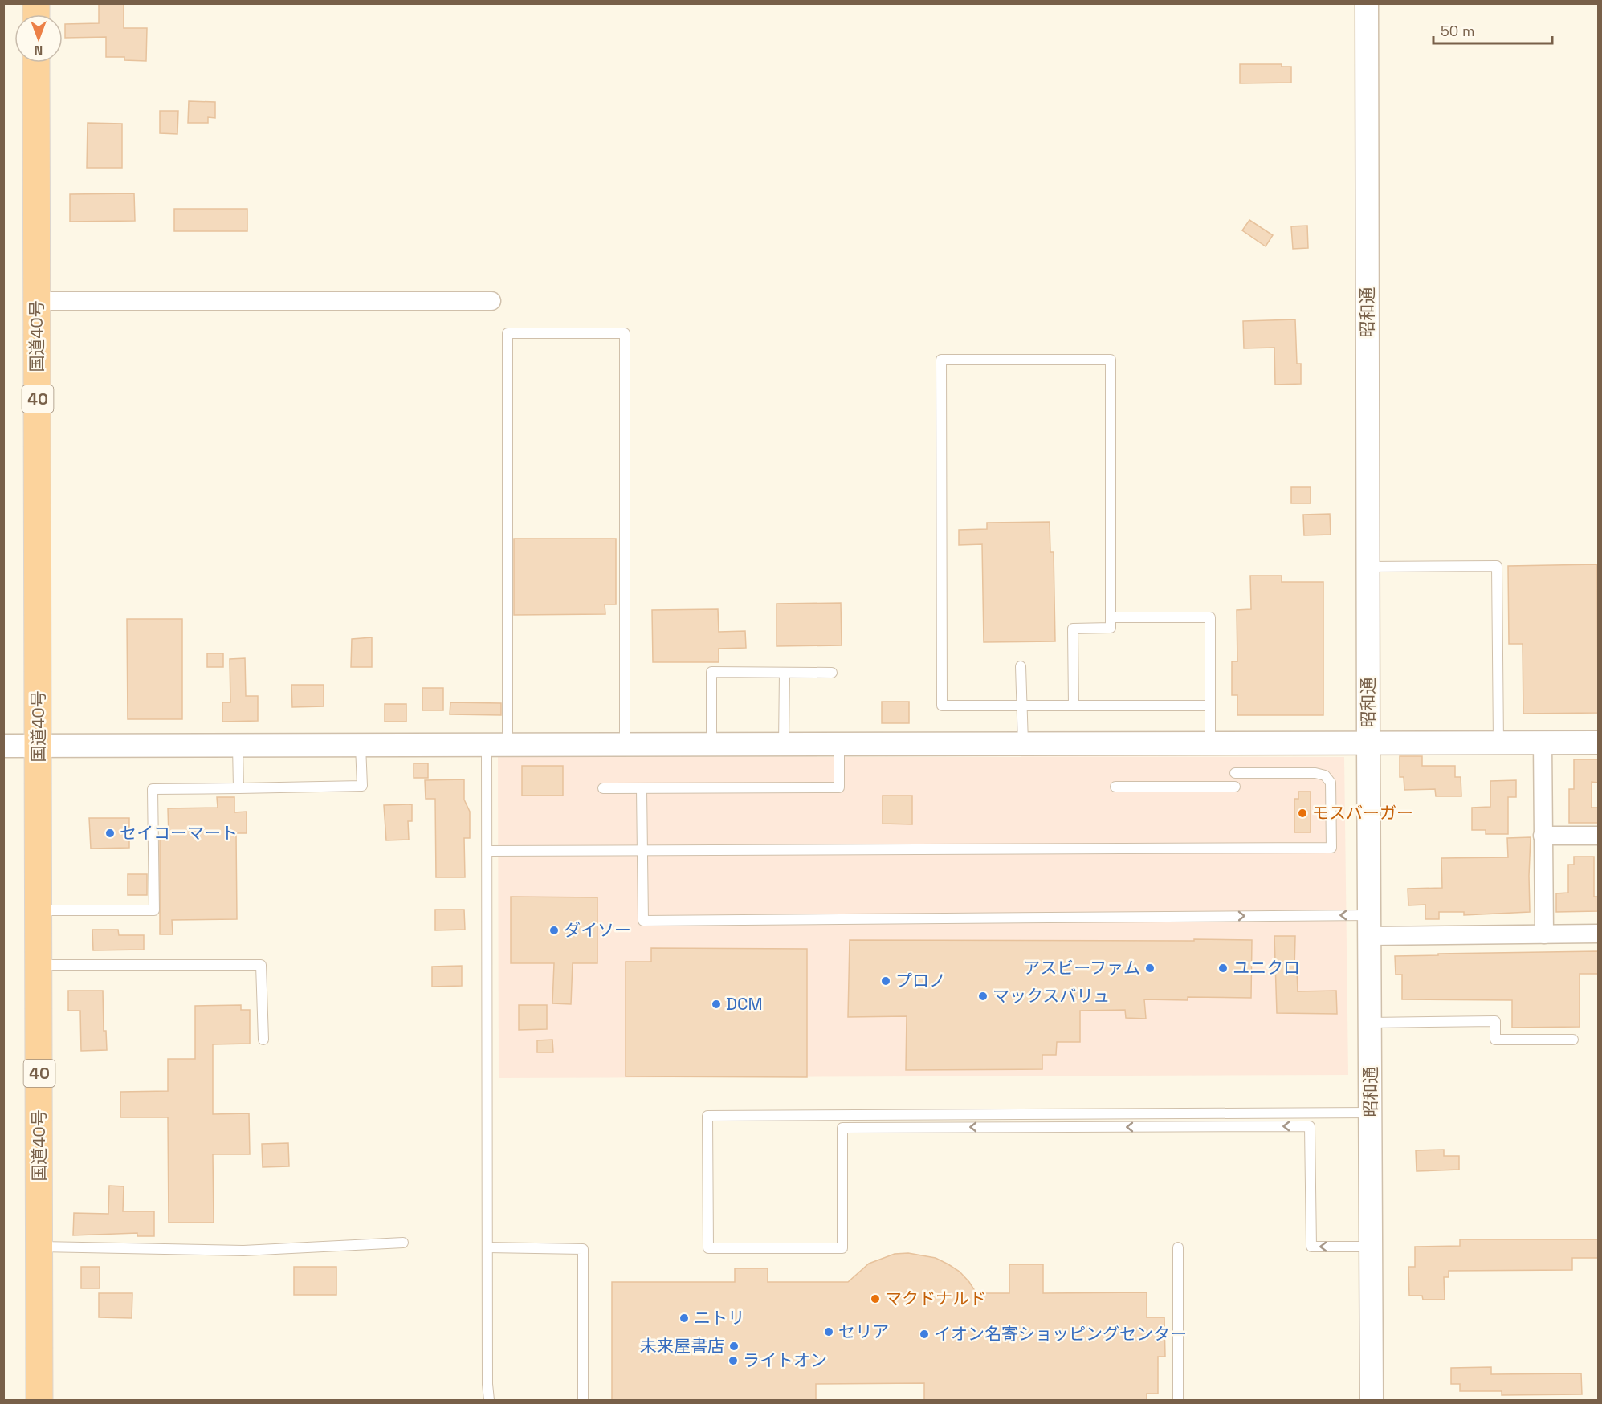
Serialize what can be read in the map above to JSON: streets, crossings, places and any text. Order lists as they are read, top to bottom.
{
  "streets": {
    "highway": ["国道40号", "40"],
    "street": ["昭和通"]
  },
  "places": [
    "モスバーガー",
    "セイコーマート",
    "ダイソー",
    "アスビーファム",
    "ユニクロ",
    "プロノ",
    "マックスバリュ",
    "DCM",
    "マクドナルド",
    "ニトリ",
    "セリア",
    "イオン名寄ショッピングセンター",
    "未来屋書店",
    "ライトオン"
  ],
  "scale_bar": "50 m",
  "north": "bottom"
}
